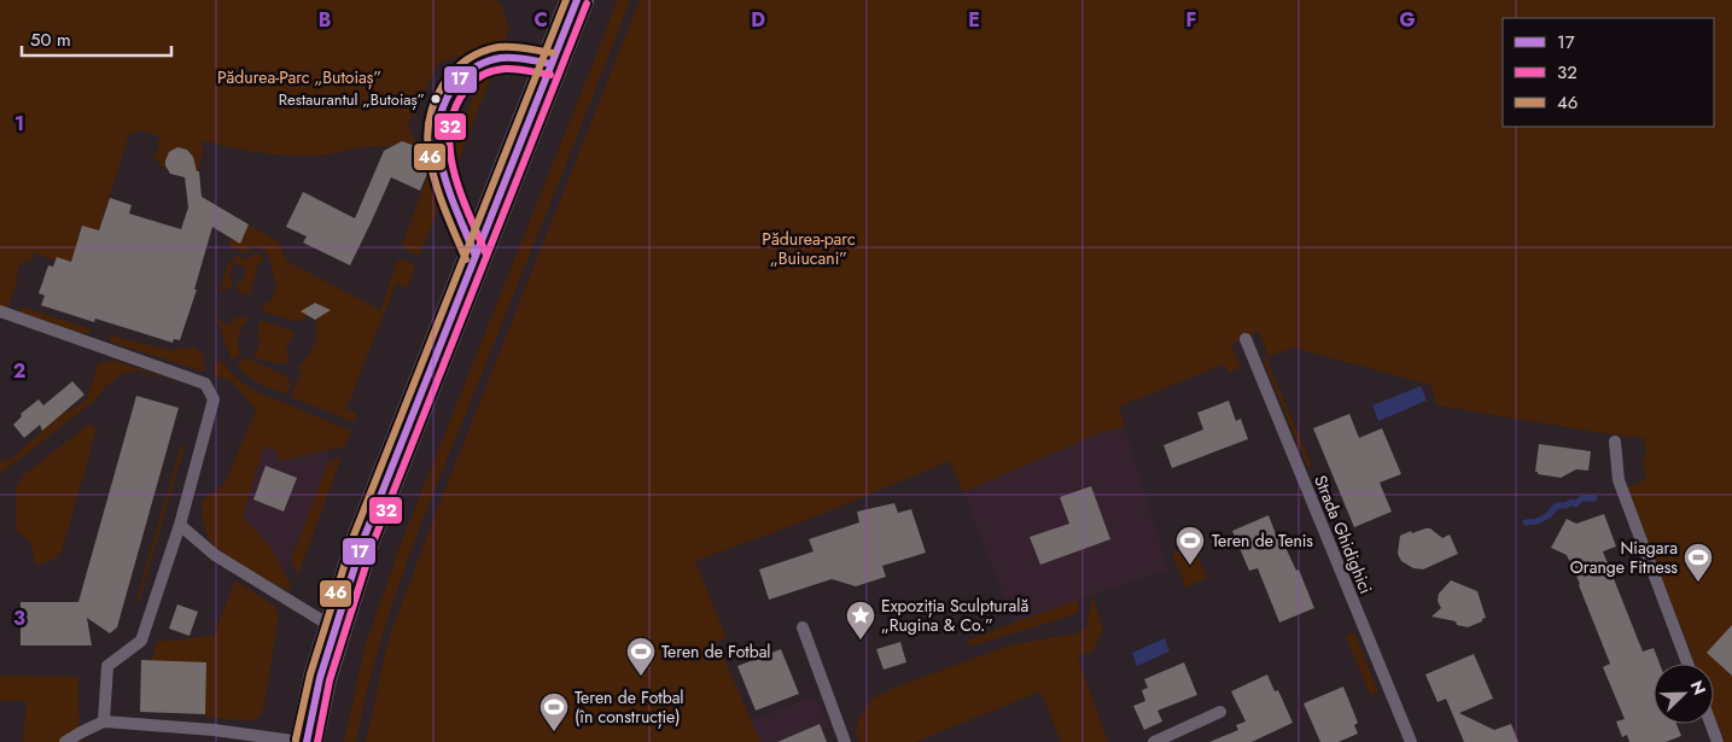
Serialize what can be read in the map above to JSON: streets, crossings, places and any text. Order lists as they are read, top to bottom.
{
  "streets": {
    "lane": ["Strada Ghidighici"]
  },
  "parks": ["Pădurea-Parc „Butoiaș”", "Pădurea-parc „Buiucani”"],
  "places": {
    "other": ["Restaurantul „Butoiaș”"],
    "sports": [
      "Teren de Tenis",
      "Niagara Orange Fitness",
      "Teren de Fotbal",
      "Teren de Fotbal (în construcție)"
    ],
    "place": ["Expoziția Sculpturală „Rugina & Co.”"]
  },
  "lines": ["transit line 17", "transit line 46", "transit line 32"],
  "legend": ["17", "32", "46"],
  "scale_bar": "50 m",
  "north": "top right",
  "grid": {
    "columns": [
      "B",
      "C",
      "D",
      "E",
      "F",
      "G"
    ],
    "rows": ["1", "2", "3"]
  }
}
